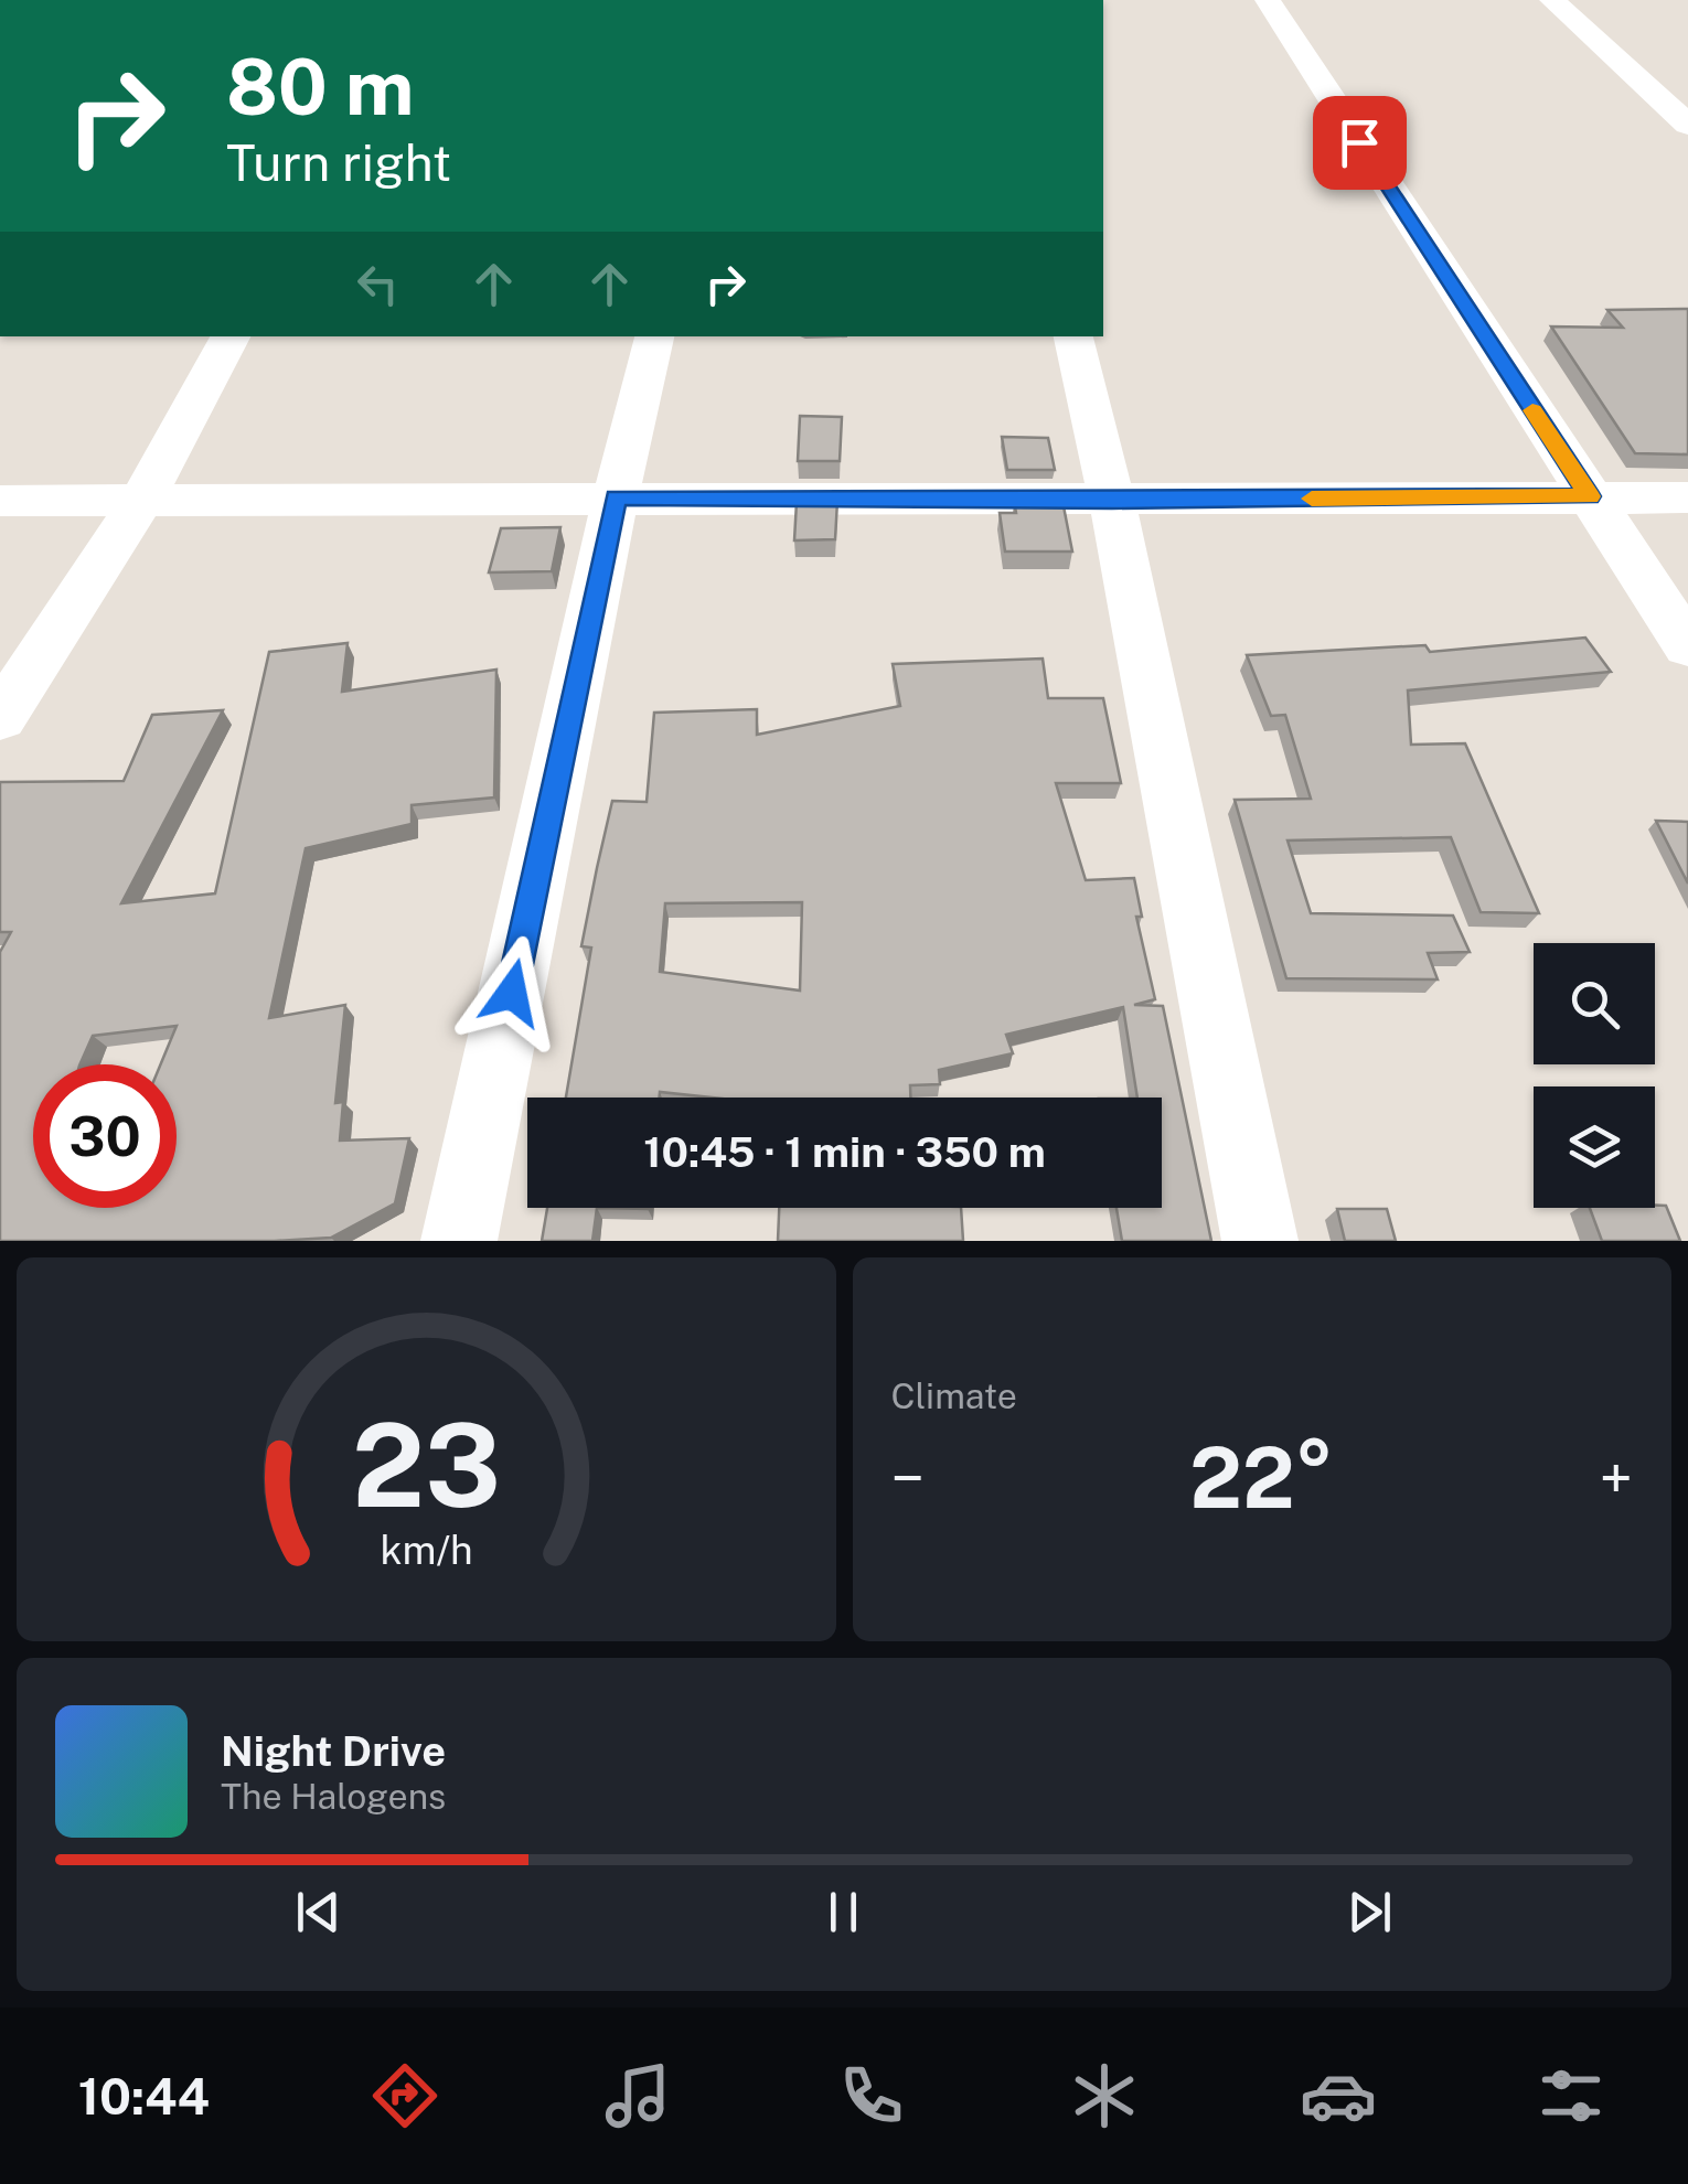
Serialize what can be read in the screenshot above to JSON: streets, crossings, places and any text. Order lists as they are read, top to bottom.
{
  "page": {
    "turn": ["80 m", "Turn right"],
    "limit": "30",
    "trip": "10:45 · 1 min · 350 m",
    "tile": "Climate",
    "heat": ["−", "22°", "+"],
    "song": ["Night Drive", "The Halogens"],
    "tabs": "10:44",
    "gauge": ["23", "km/h"]
  }
}
